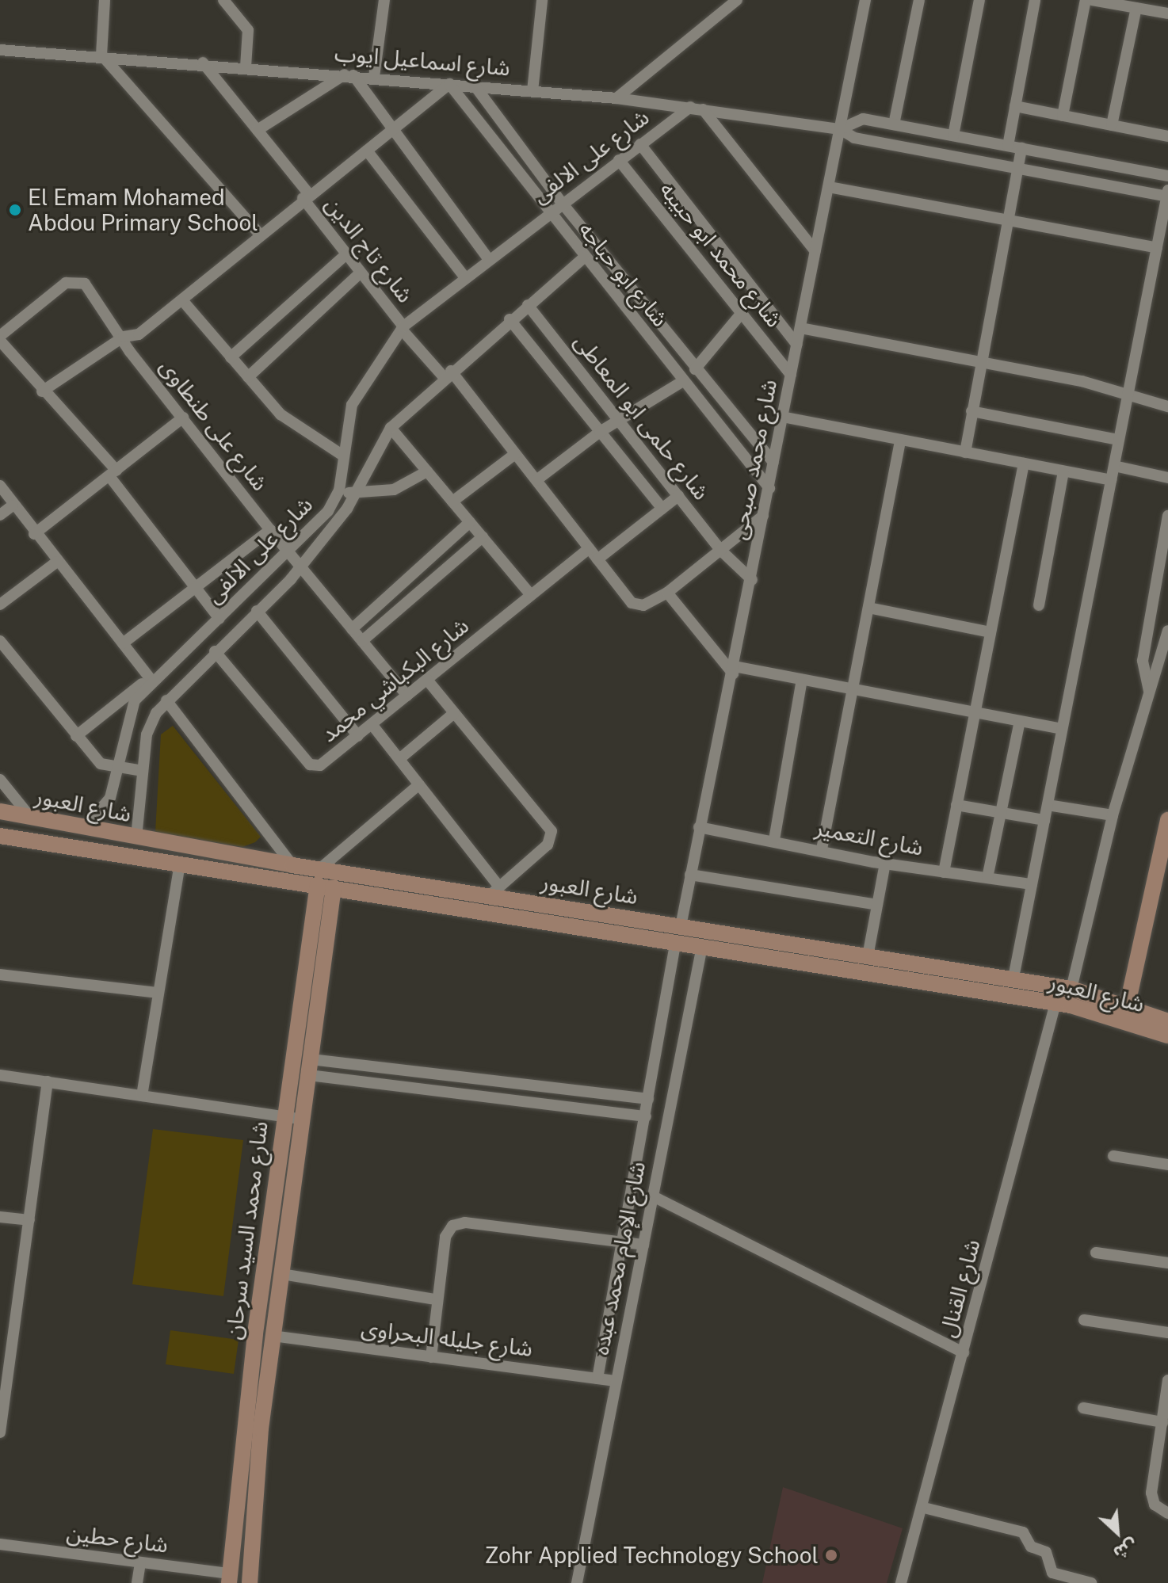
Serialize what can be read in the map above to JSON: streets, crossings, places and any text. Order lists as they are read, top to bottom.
{
  "streets": {
    "street": [
      "شارع اسماعيل ايوب",
      "شارع على الالفى",
      "شارع تاج الدين",
      "شارع محمد ابو حبيبه",
      "شارع ابو حباجه",
      "شارع حلمى ابو المعاطى",
      "شارع على طنطاوى",
      "شارع محمد صبحى",
      "شارع البكباشي محمد",
      "شارع العبور",
      "شارع التعمير",
      "شارع محمد السيد سرحان",
      "شارع الإمام محمد عبده",
      "شارع القنال",
      "شارع جليله البحراوى",
      "شارع حطين"
    ]
  },
  "crossings": [
    ["شارع اسماعيل ايوب", "شارع على الالفى"],
    ["شارع اسماعيل ايوب", "شارع تاج الدين"],
    ["شارع اسماعيل ايوب", "شارع ابو حباجه"],
    ["شارع اسماعيل ايوب", "شارع محمد صبحى"],
    ["شارع على الالفى", "شارع تاج الدين"],
    ["شارع على الالفى", "شارع محمد ابو حبيبه"],
    ["شارع على الالفى", "شارع ابو حباجه"],
    ["شارع على الالفى", "شارع حلمى ابو المعاطى"],
    ["شارع على الالفى", "شارع على طنطاوى"],
    ["شارع على الالفى", "شارع البكباشي محمد"],
    ["شارع على الالفى", "شارع العبور"],
    ["شارع تاج الدين", "شارع حلمى ابو المعاطى"],
    ["شارع تاج الدين", "شارع محمد صبحى"],
    ["شارع تاج الدين", "شارع البكباشي محمد"],
    ["شارع محمد ابو حبيبه", "شارع محمد صبحى"],
    ["شارع ابو حباجه", "شارع محمد صبحى"],
    ["شارع حلمى ابو المعاطى", "شارع محمد صبحى"],
    ["شارع على طنطاوى", "شارع البكباشي محمد"],
    ["شارع محمد صبحى", "شارع العبور"],
    ["شارع محمد صبحى", "شارع التعمير"],
    ["شارع العبور", "شارع محمد السيد سرحان"],
    ["شارع العبور", "شارع الإمام محمد عبده"],
    ["شارع العبور", "شارع القنال"],
    ["شارع محمد السيد سرحان", "شارع جليله البحراوى"],
    ["شارع محمد السيد سرحان", "شارع حطين"],
    ["شارع الإمام محمد عبده", "شارع جليله البحراوى"]
  ],
  "places": ["El Emam Mohamed Abdou Primary School", "Zohr Applied Technology School"],
  "north": "bottom right"
}
